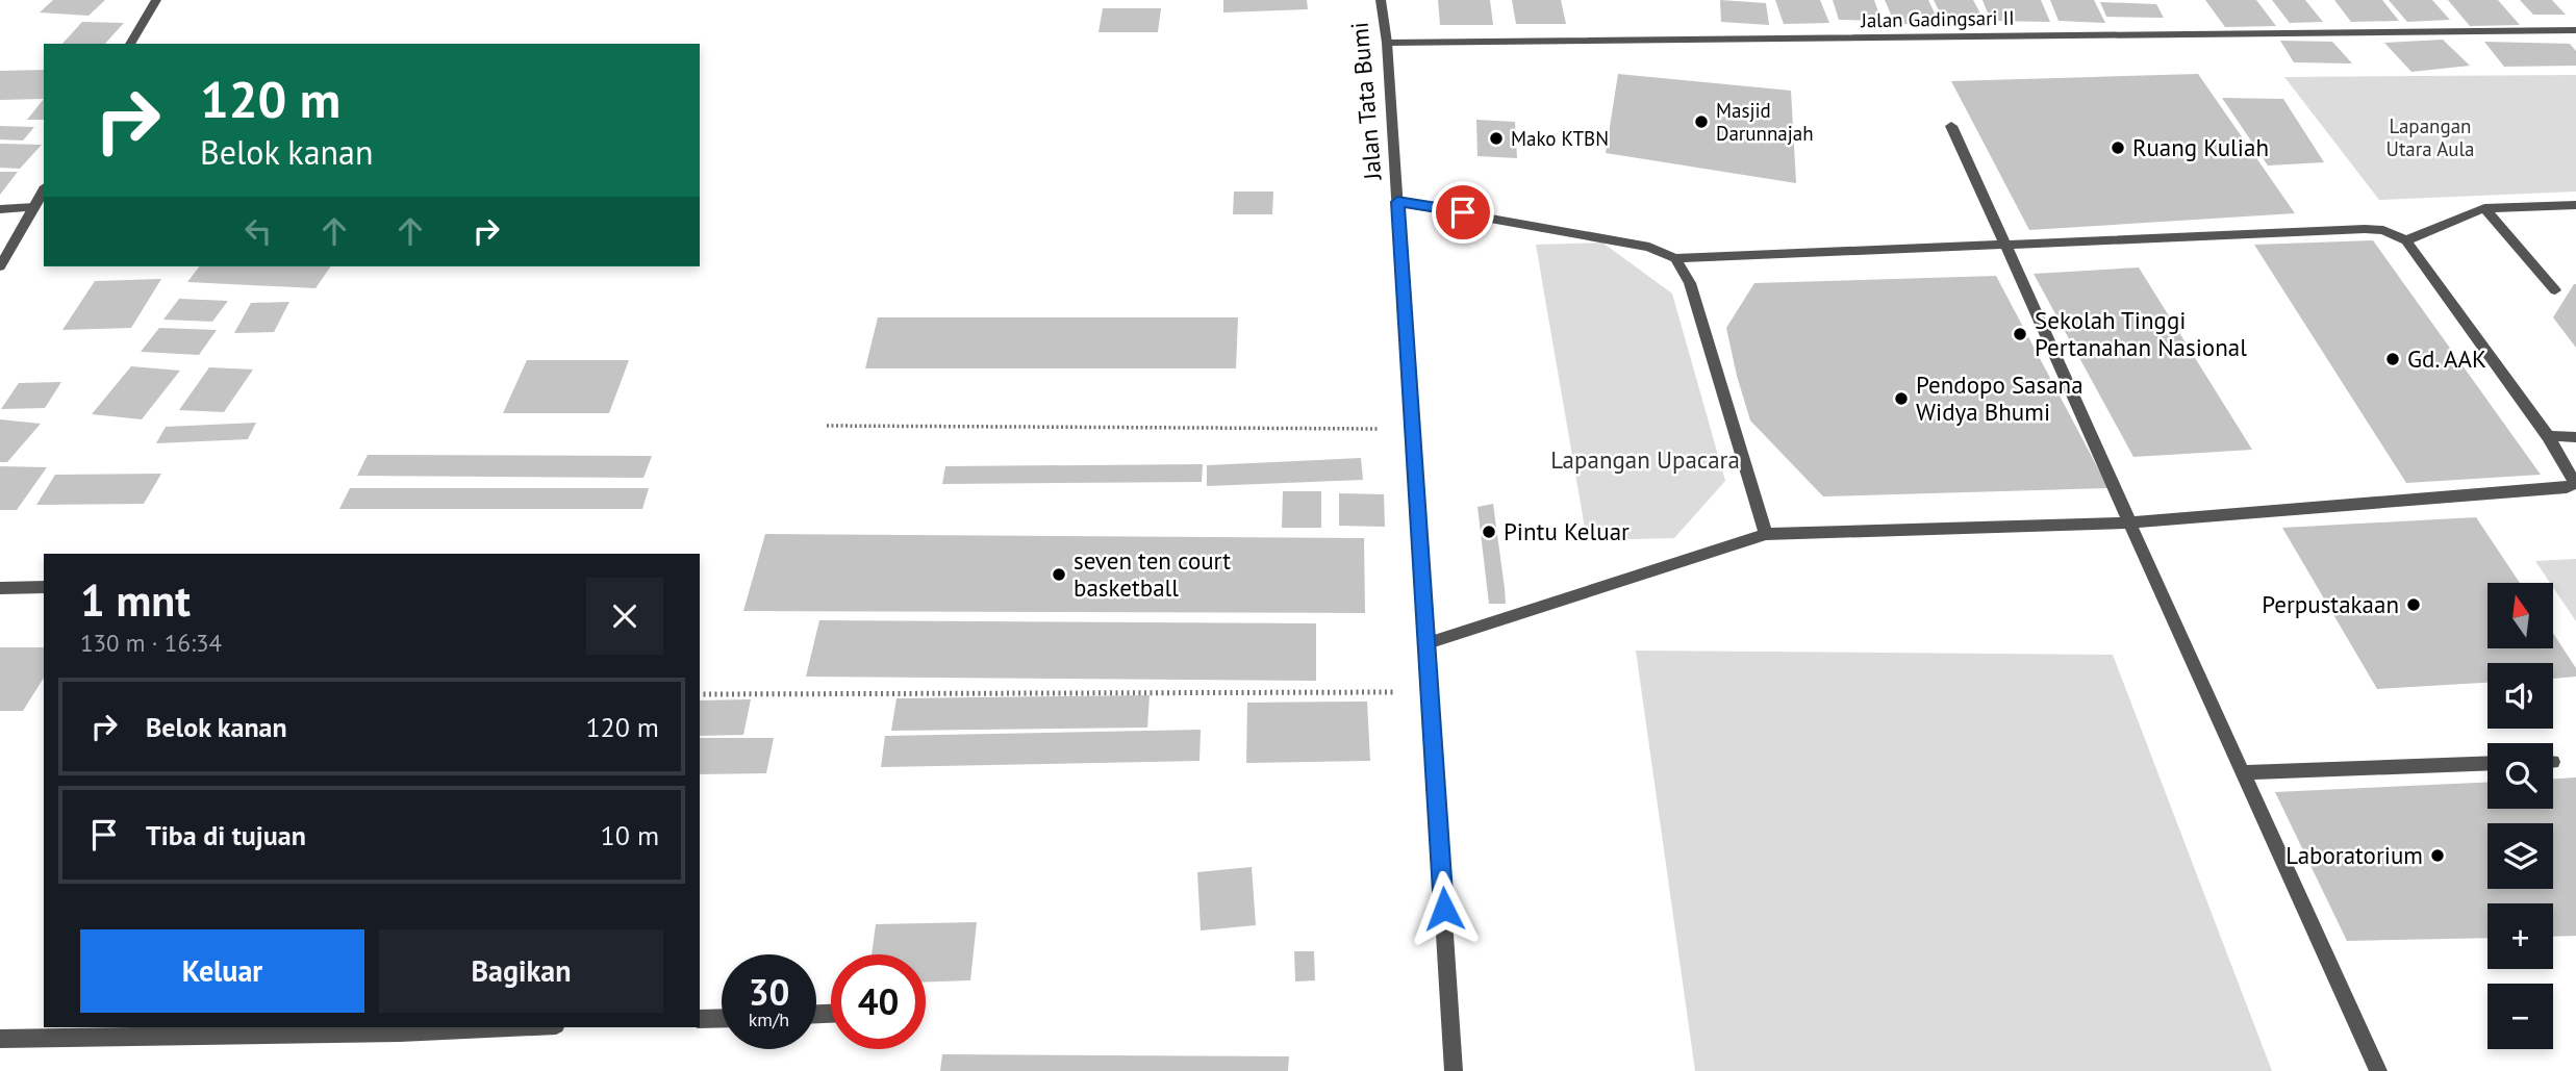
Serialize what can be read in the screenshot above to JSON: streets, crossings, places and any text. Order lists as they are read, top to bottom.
{
  "streets": {
    "street": ["Jalan Gadingsari II", "Jalan Tata Bumi"]
  },
  "crossings": [
    ["Jalan Gadingsari II", "Jalan Tata Bumi"]
  ],
  "parks": ["Lapangan Utara Aula", "Lapangan Upacara"],
  "places": [
    "Masjid Darunnajah",
    "Mako KTBN",
    "Ruang Kuliah",
    "Sekolah Tinggi Pertanahan Nasional",
    "Gd. AAK",
    "Pendopo Sasana Widya Bhumi",
    "Pintu Keluar",
    "seven ten court basketball",
    "Perpustakaan",
    "Laboratorium"
  ],
  "north": "top",
  "page": {
    "turn": ["120 m", "Belok kanan"],
    "heading": ["1 mnt", "130 m · 16:34"],
    "map_buttons": ["+", "−"],
    "list": [
      {
        "name": "Belok kanan",
        "value": "120 m"
      },
      {
        "name": "Tiba di tujuan",
        "value": "10 m"
      }
    ],
    "buttons": ["Keluar", "Bagikan"],
    "speed": "30 km/h",
    "limit": "40"
  }
}
